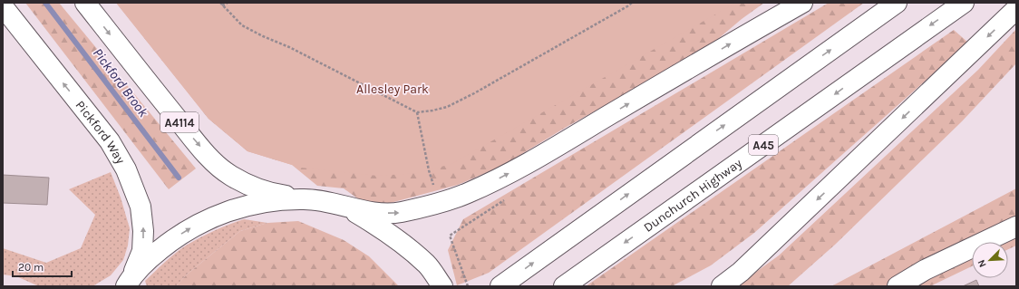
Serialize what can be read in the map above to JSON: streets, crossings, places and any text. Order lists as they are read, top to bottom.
{
  "streets": {
    "main road": [
      "A4114",
      "Pickford Way",
      "A45",
      "Dunchurch Highway"
    ]
  },
  "one_way": ["Pickford Way"],
  "water": ["Pickford Brook"],
  "parks": ["Allesley Park"],
  "scale_bar": "20 m",
  "north": "bottom left"
}
